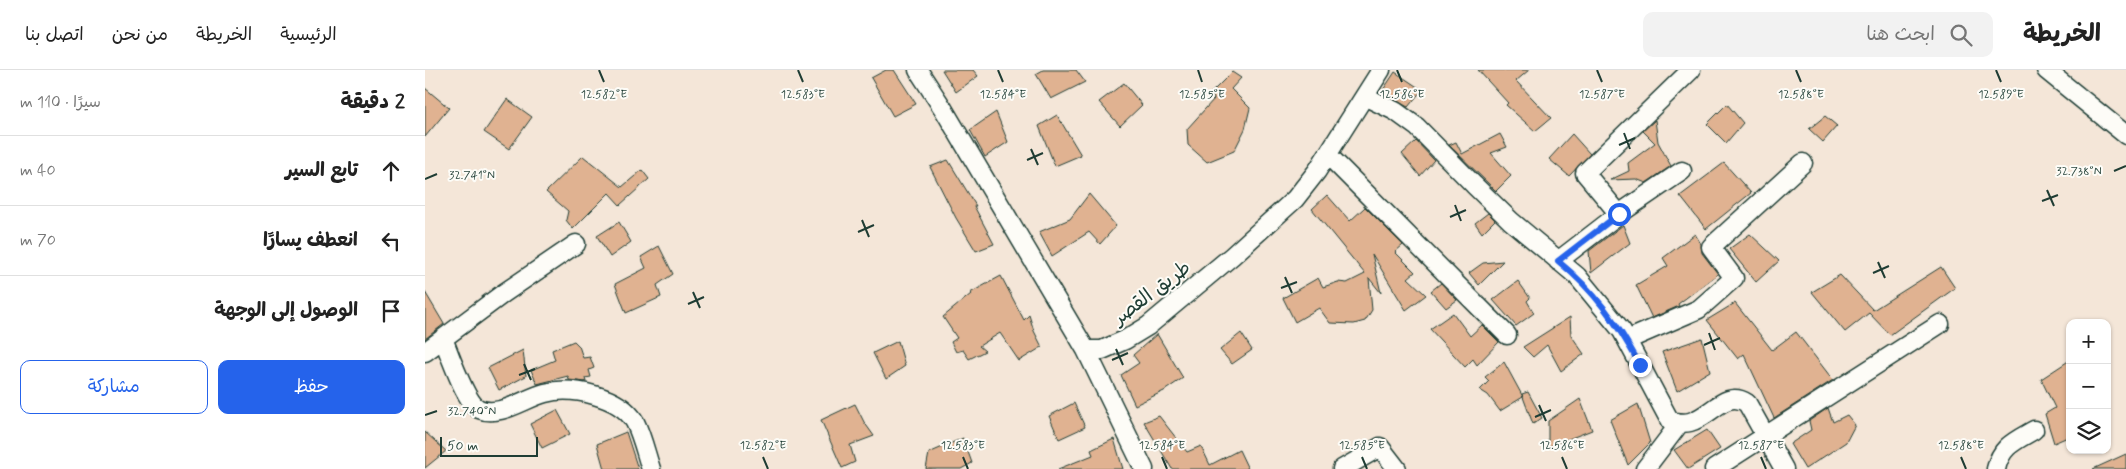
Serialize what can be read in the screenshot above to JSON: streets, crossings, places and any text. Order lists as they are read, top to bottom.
{
  "streets": {
    "street": ["طريق القصر"]
  },
  "scale_bar": "50 m",
  "page": {
    "header": "الخريطة",
    "search": "ابحث هنا",
    "nav": [
      "الرئيسية",
      "الخريطة",
      "من نحن",
      "اتصل بنا"
    ],
    "heading": ["2 دقيقة", "سيرًا · 110 m"],
    "list": [
      ["تابع السير", "40 m"],
      ["انعطف يسارًا", "70 m"],
      "الوصول إلى الوجهة"
    ],
    "map_buttons": ["+", "−"],
    "buttons": ["حفظ", "مشاركة"],
    "scale": "50 m"
  },
  "coordinates": [
    "12.582°E",
    "12.583°E",
    "12.584°E",
    "12.585°E",
    "12.586°E",
    "12.587°E",
    "12.588°E",
    "12.589°E",
    "32.738°N",
    "32.741°N",
    "32.740°N"
  ]
}
